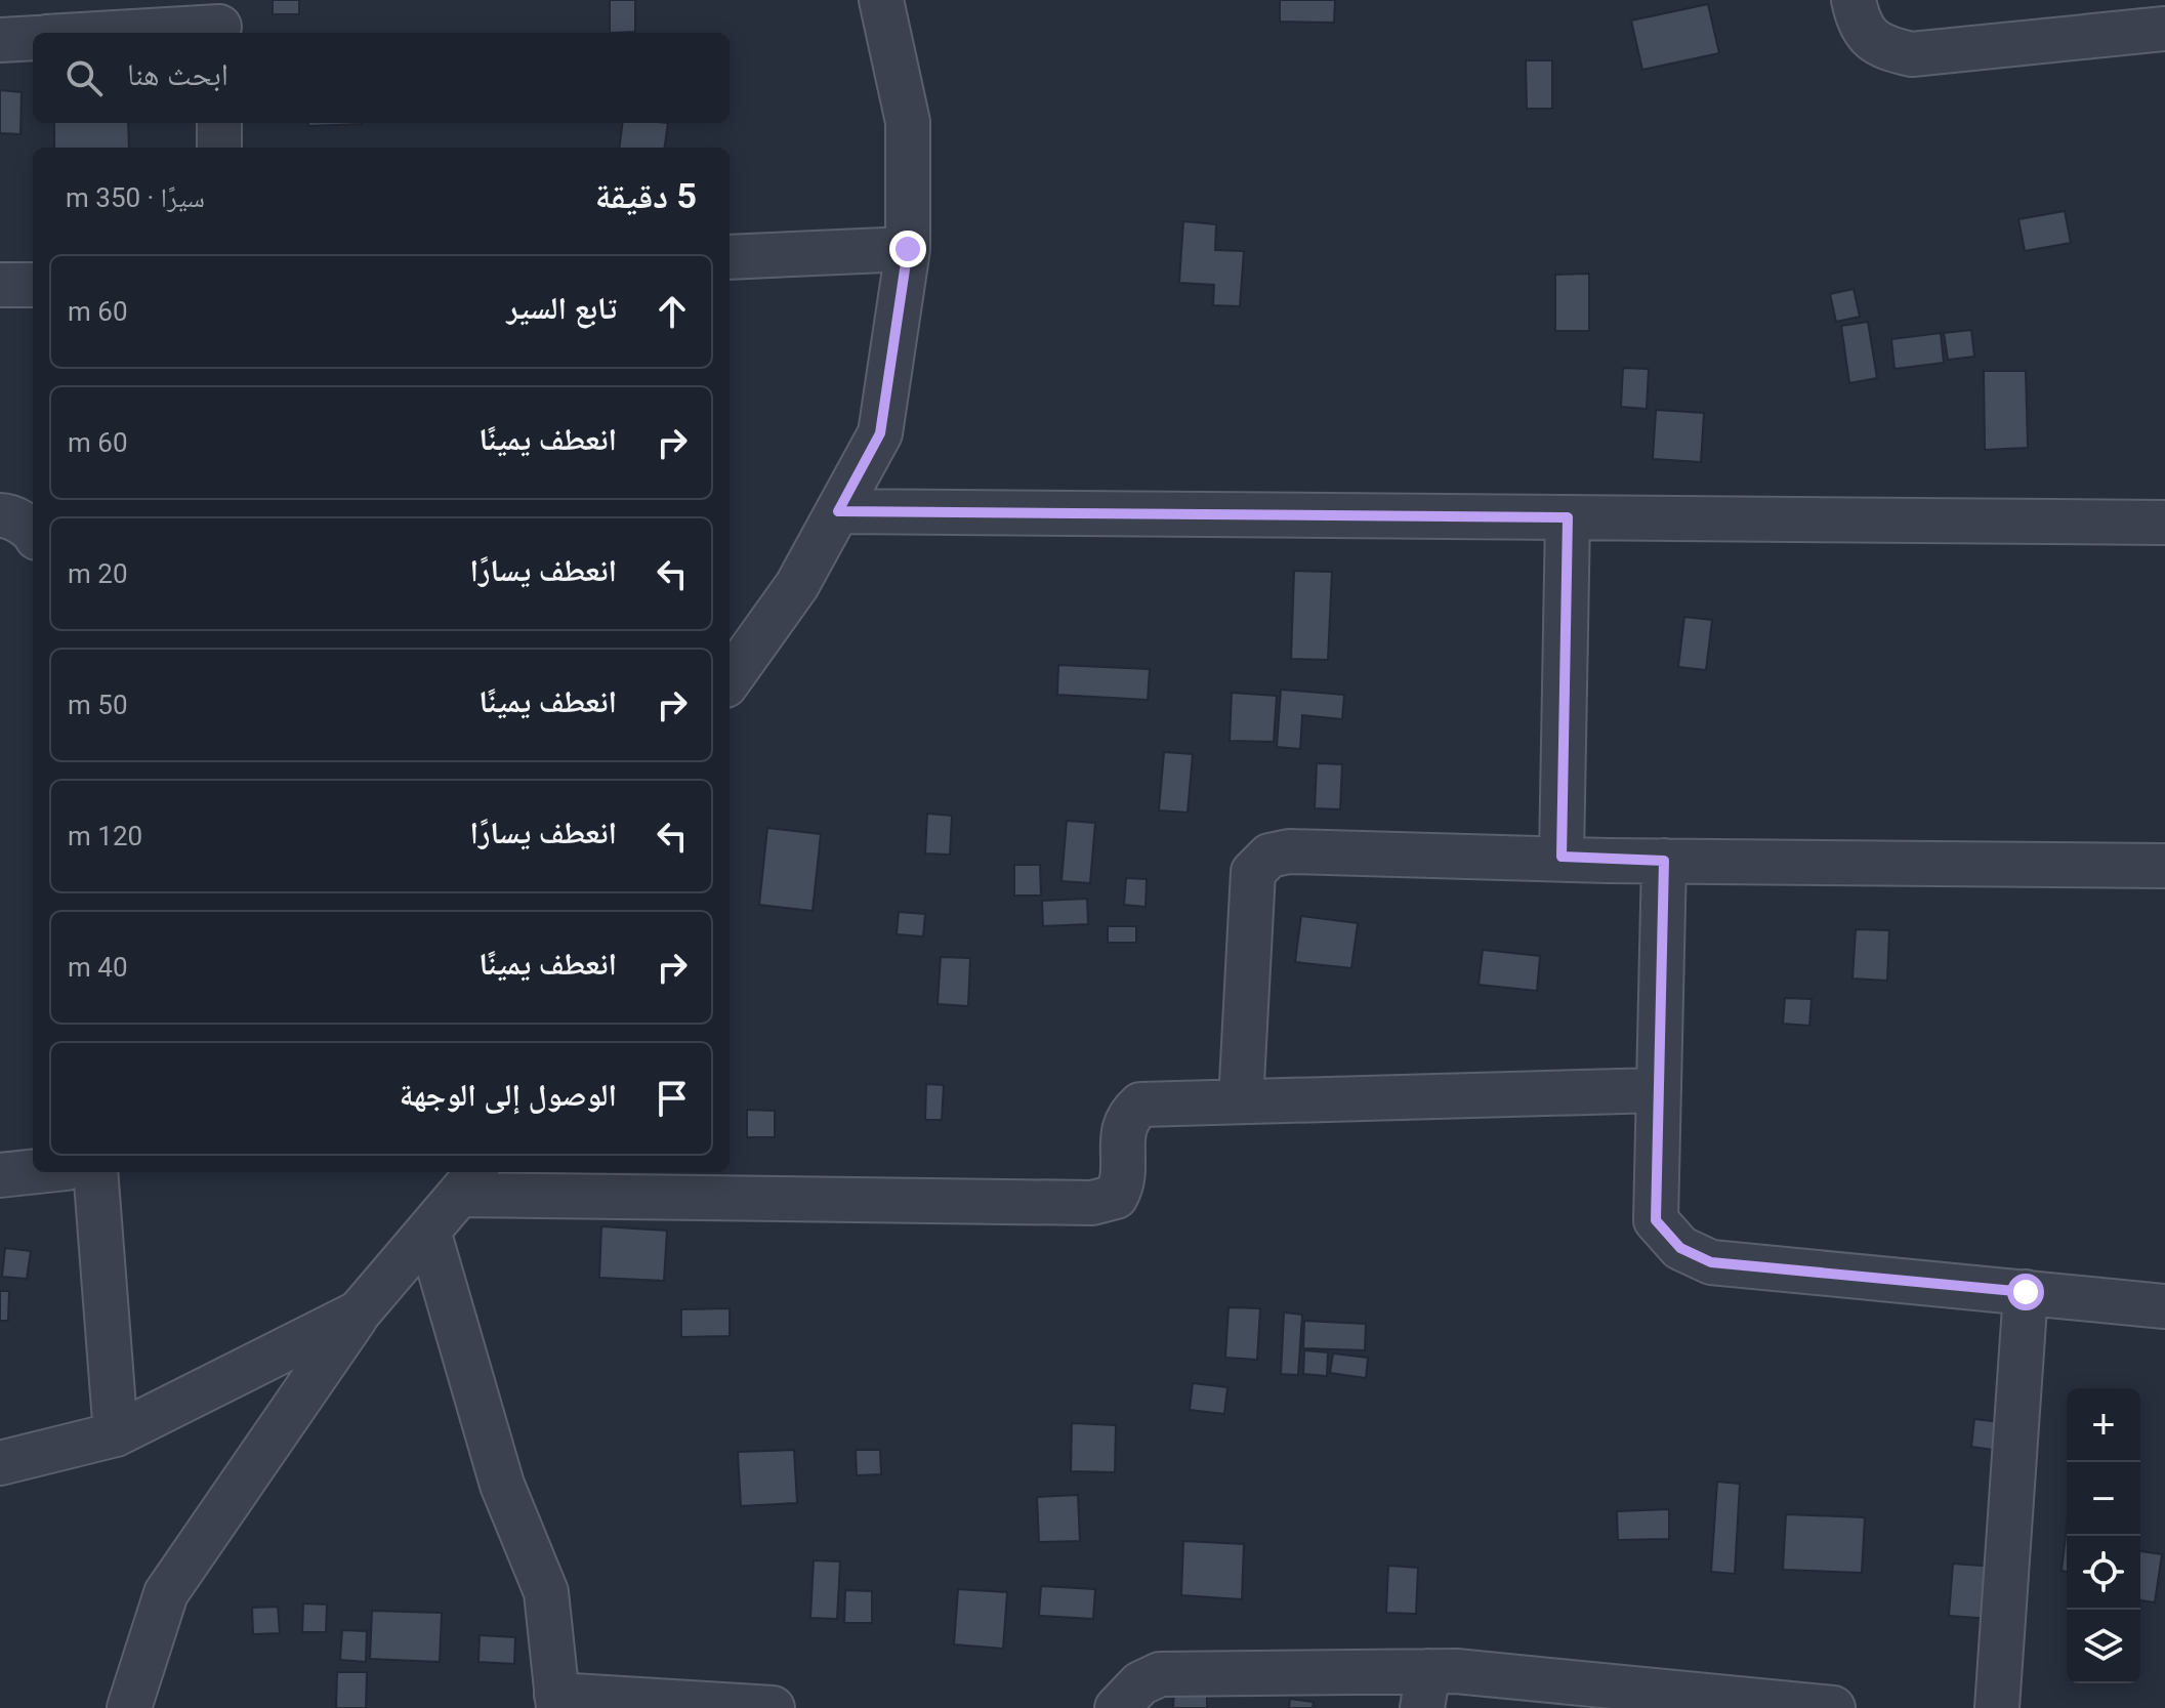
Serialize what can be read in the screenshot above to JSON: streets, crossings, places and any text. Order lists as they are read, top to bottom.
{
  "page": {
    "search": "ابحث هنا",
    "heading": ["5 دقيقة", "سيرًا · 350 m"],
    "list": [
      ["تابع السير", "60 m"],
      ["انعطف يمينًا", "60 m"],
      ["انعطف يسارًا", "20 m"],
      ["انعطف يمينًا", "50 m"],
      ["انعطف يسارًا", "120 m"],
      ["انعطف يمينًا", "40 m"],
      "الوصول إلى الوجهة"
    ],
    "map_buttons": ["+", "−"]
  }
}
